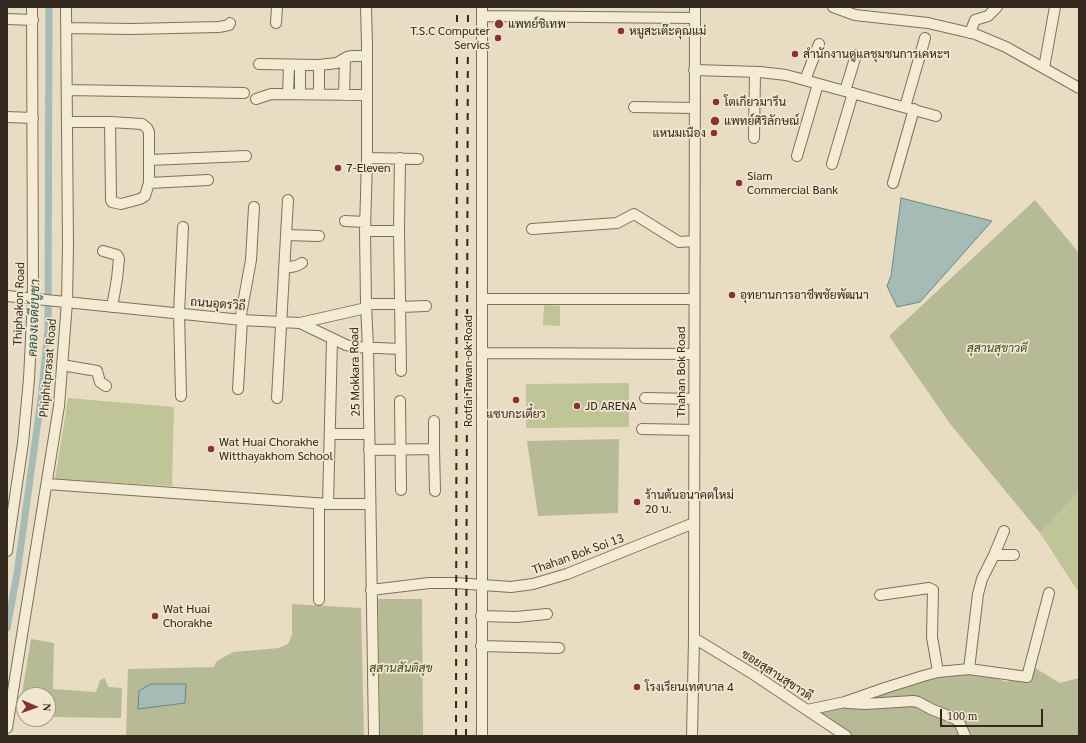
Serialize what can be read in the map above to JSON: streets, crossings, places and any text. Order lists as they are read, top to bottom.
{
  "streets": {
    "street": [
      "Thiphakon Road",
      "ถนนอุดรวิถี",
      "Phiphitprasat Road",
      "Rotfai Tawan-ok Road",
      "25 Mokkara Road",
      "Thahan Bok Road",
      "Thahan Bok Soi 13",
      "ซอยสุสานสุขาวดี"
    ]
  },
  "crossings": [
    ["Thiphakon Road", "ถนนอุดรวิถี"],
    ["ถนนอุดรวิถี", "Phiphitprasat Road"],
    ["ถนนอุดรวิถี", "25 Mokkara Road"],
    ["Rotfai Tawan-ok Road", "Thahan Bok Soi 13"],
    ["25 Mokkara Road", "Thahan Bok Soi 13"],
    ["Thahan Bok Road", "Thahan Bok Soi 13"],
    ["Thahan Bok Road", "ซอยสุสานสุขาวดี"]
  ],
  "water": ["คลองเจดีย์บูชา"],
  "parks": ["สุสานสุขาวดี", "สุสานสันติสุข"],
  "places": [
    "แพทย์ชิเทพ",
    "หมูสะเต๊ะคุณแม่",
    "T.S.C Computer Servics",
    "สำนักงานดูแลชุมชนการเคหะฯ",
    "โตเกียวมารีน",
    "แพทย์ศิริลักษณ์",
    "แหนมเนือง",
    "7-Eleven",
    "Siam Commercial Bank",
    "อุทยานการอาชีพชัยพัฒนา",
    "แซบกะเตี๋ยว",
    "JD ARENA",
    "Wat Huai Chorakhe Witthayakhom School",
    "ร้านต้นอนาคตใหม่ 20 บ.",
    "Wat Huai Chorakhe",
    "โรงเรียนเทศบาล 4"
  ],
  "scale_bar": "100 m",
  "north": "right"
}
